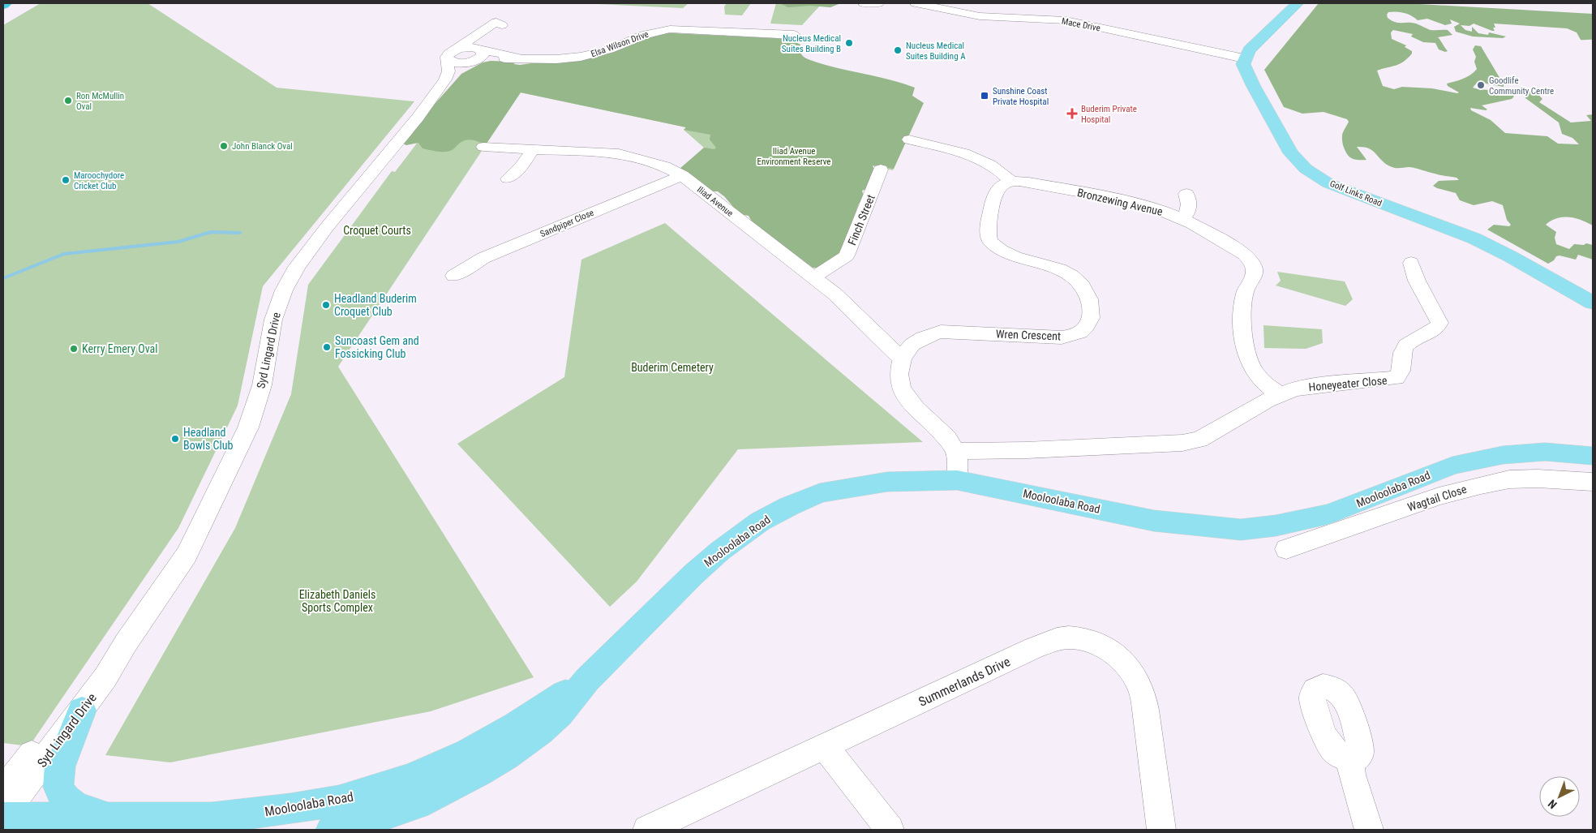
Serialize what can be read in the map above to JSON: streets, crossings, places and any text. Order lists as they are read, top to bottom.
{
  "streets": {
    "main road": ["Golf Links Road", "Mooloolaba Road"],
    "street": [
      "Mace Drive",
      "Elsa Wilson Drive",
      "Iliad Avenue",
      "Bronzewing Avenue",
      "Finch Street",
      "Sandpiper Close",
      "Wren Crescent",
      "Syd Lingard Drive",
      "Honeyeater Close",
      "Wagtail Close",
      "Summerlands Drive"
    ]
  },
  "crossings": [
    ["Mace Drive", "Golf Links Road"],
    ["Elsa Wilson Drive", "Syd Lingard Drive"],
    ["Iliad Avenue", "Finch Street"],
    ["Iliad Avenue", "Sandpiper Close"],
    ["Iliad Avenue", "Wren Crescent"],
    ["Bronzewing Avenue", "Wren Crescent"],
    ["Bronzewing Avenue", "Honeyeater Close"]
  ],
  "parks": [
    "Iliad Avenue Environment Reserve",
    "Croquet Courts",
    "Buderim Cemetery",
    "Elizabeth Daniels Sports Complex"
  ],
  "places": {
    "other": [
      "Nucleus Medical Suites Building B",
      "Nucleus Medical Suites Building A",
      "Goodlife Community Centre",
      "Ron McMullin Oval",
      "John Blanck Oval",
      "Maroochydore Cricket Club",
      "Headland Buderim Croquet Club",
      "Suncoast Gem and Fossicking Club",
      "Kerry Emery Oval",
      "Headland Bowls Club"
    ],
    "transit": ["Sunshine Coast Private Hospital"],
    "health": ["Buderim Private Hospital"]
  },
  "north": "bottom left"
}
